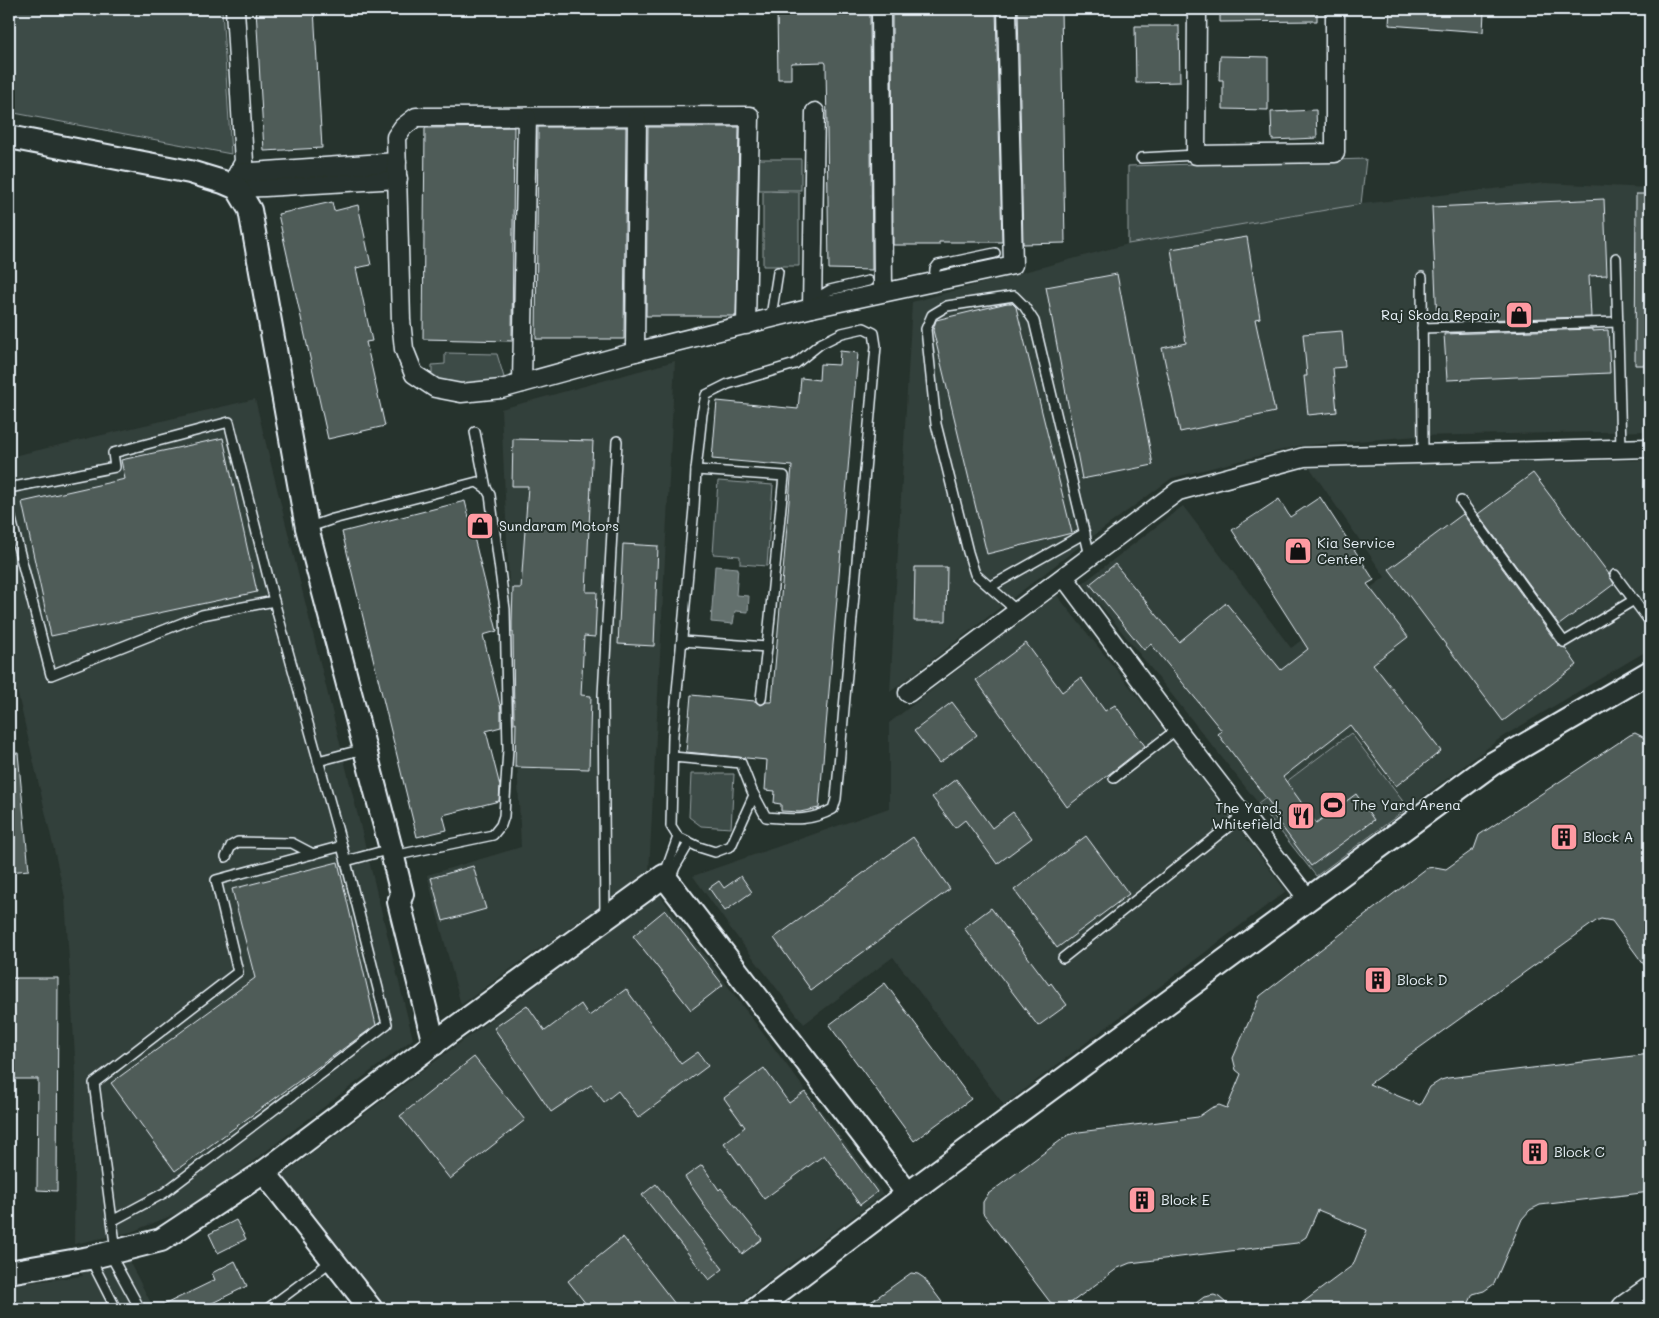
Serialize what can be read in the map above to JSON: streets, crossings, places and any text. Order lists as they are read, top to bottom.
{
  "places": {
    "shop": ["Raj Skoda Repair", "Sundaram Motors", "Kia Service Center"],
    "sports": ["The Yard Arena"],
    "restaurant": ["The Yard, Whitefield"],
    "building": [
      "Block A",
      "Block D",
      "Block C",
      "Block E"
    ]
  }
}
